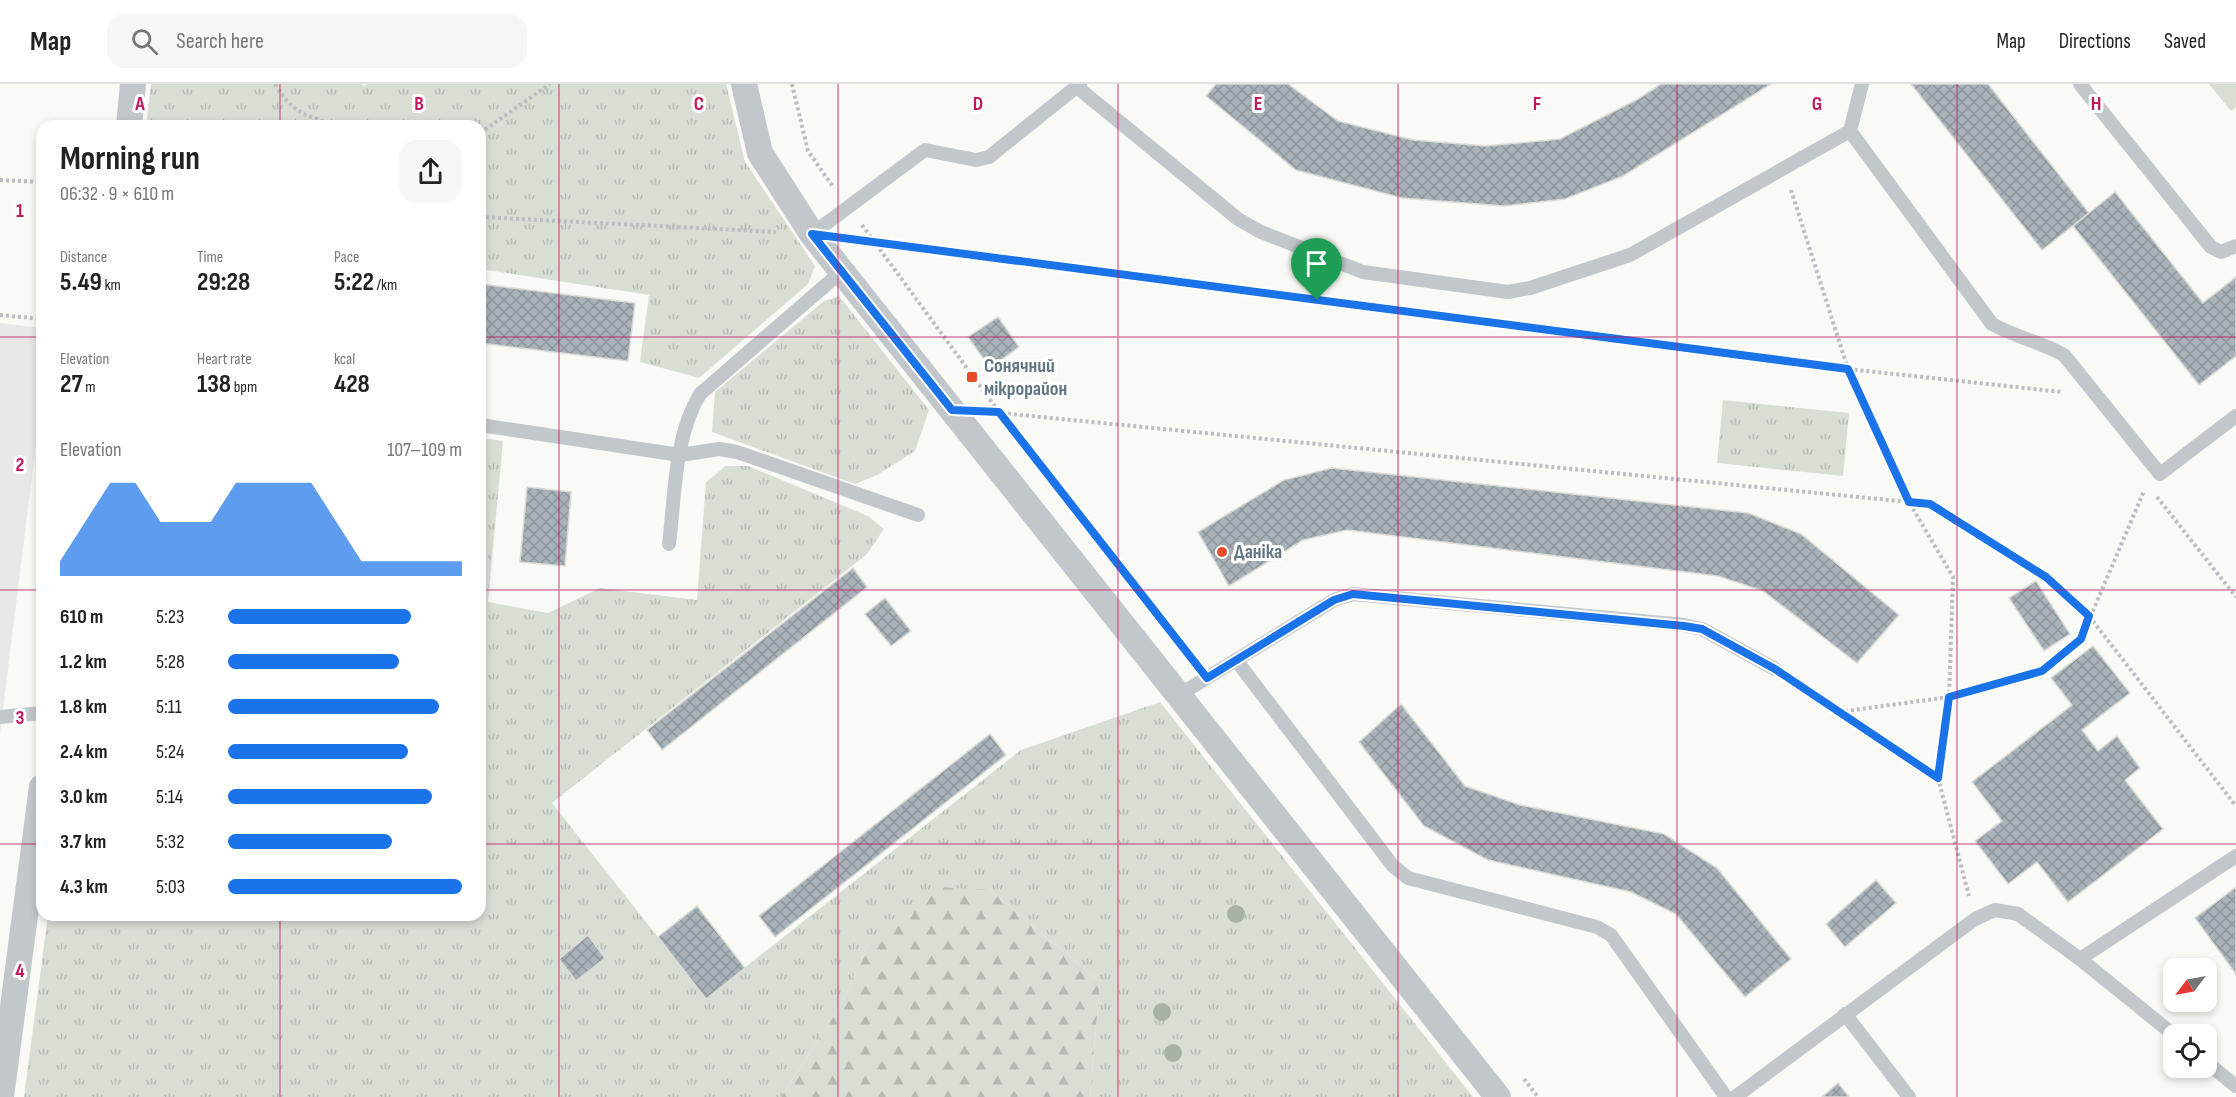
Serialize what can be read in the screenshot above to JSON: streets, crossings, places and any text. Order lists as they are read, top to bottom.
{
  "places": {
    "transit": ["Сонячний мікрорайон"],
    "other": ["Даніка"]
  },
  "north": "bottom left",
  "page": {
    "header": "Map",
    "search": "Search here",
    "nav": ["Map", "Directions", "Saved"],
    "heading": ["Morning run", "06:32 · 9 × 610 m"],
    "stats": [
      ["Distance", "5.49 km"],
      ["Time", "29:28"],
      ["Pace", "5:22 /km"],
      ["Elevation", "27 m"],
      ["Heart rate", "138 bpm"],
      ["kcal", "428"]
    ],
    "chart": ["Elevation", "107–109 m"],
    "list": [
      {
        "name": "610 m",
        "note": "5:23"
      },
      {
        "name": "1.2 km",
        "note": "5:28"
      },
      {
        "name": "1.8 km",
        "note": "5:11"
      },
      {
        "name": "2.4 km",
        "note": "5:24"
      },
      {
        "name": "3.0 km",
        "note": "5:14"
      },
      {
        "name": "3.7 km",
        "note": "5:32"
      },
      {
        "name": "4.3 km",
        "note": "5:03"
      }
    ]
  },
  "grid": {
    "columns": [
      "A",
      "B",
      "C",
      "D",
      "E",
      "F",
      "G",
      "H"
    ],
    "rows": [
      "1",
      "2",
      "3",
      "4"
    ]
  }
}
